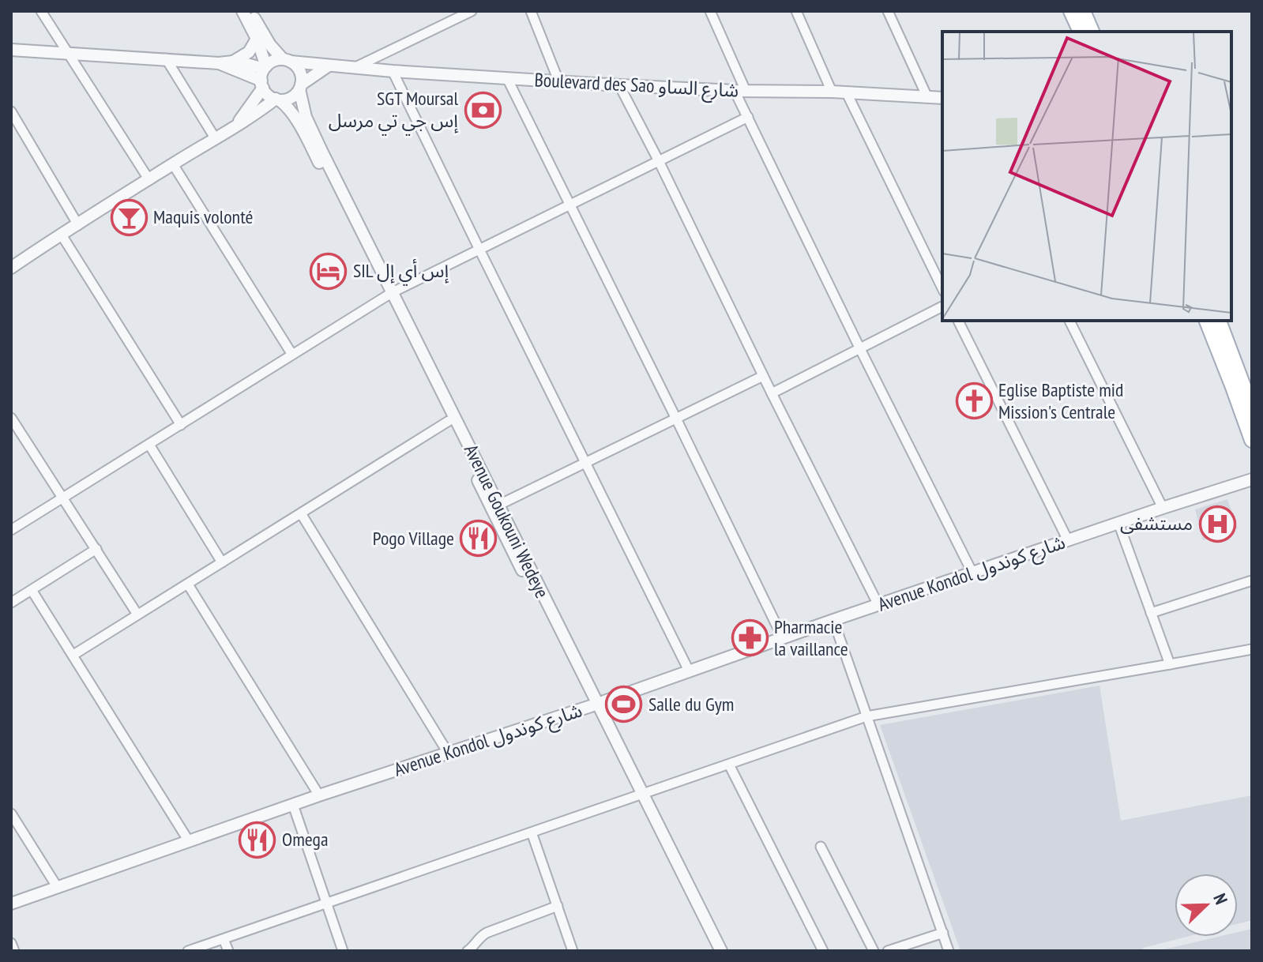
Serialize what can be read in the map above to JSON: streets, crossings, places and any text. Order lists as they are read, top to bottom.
{
  "streets": {
    "street": ["Boulevard des Sao شارع الساو", "Avenue Goukouni Wedeye", "Avenue Kondol شارع كوندول"]
  },
  "crossings": [
    ["Boulevard des Sao شارع الساو", "Avenue Goukouni Wedeye"],
    ["Avenue Goukouni Wedeye", "Avenue Kondol شارع كوندول"]
  ],
  "places": {
    "bank": ["SGT Moursal إس جي تي مرسل"],
    "bar": ["Maquis volonté"],
    "hotel": ["SIL إس أي إل"],
    "church": ["Eglise Baptiste mid Mission's Centrale"],
    "hospital": ["مستشفى"],
    "restaurant": ["Pogo Village", "Omega"],
    "pharmacy": ["Pharmacie la vaillance"],
    "sports": ["Salle du Gym"]
  },
  "north": "top right"
}
